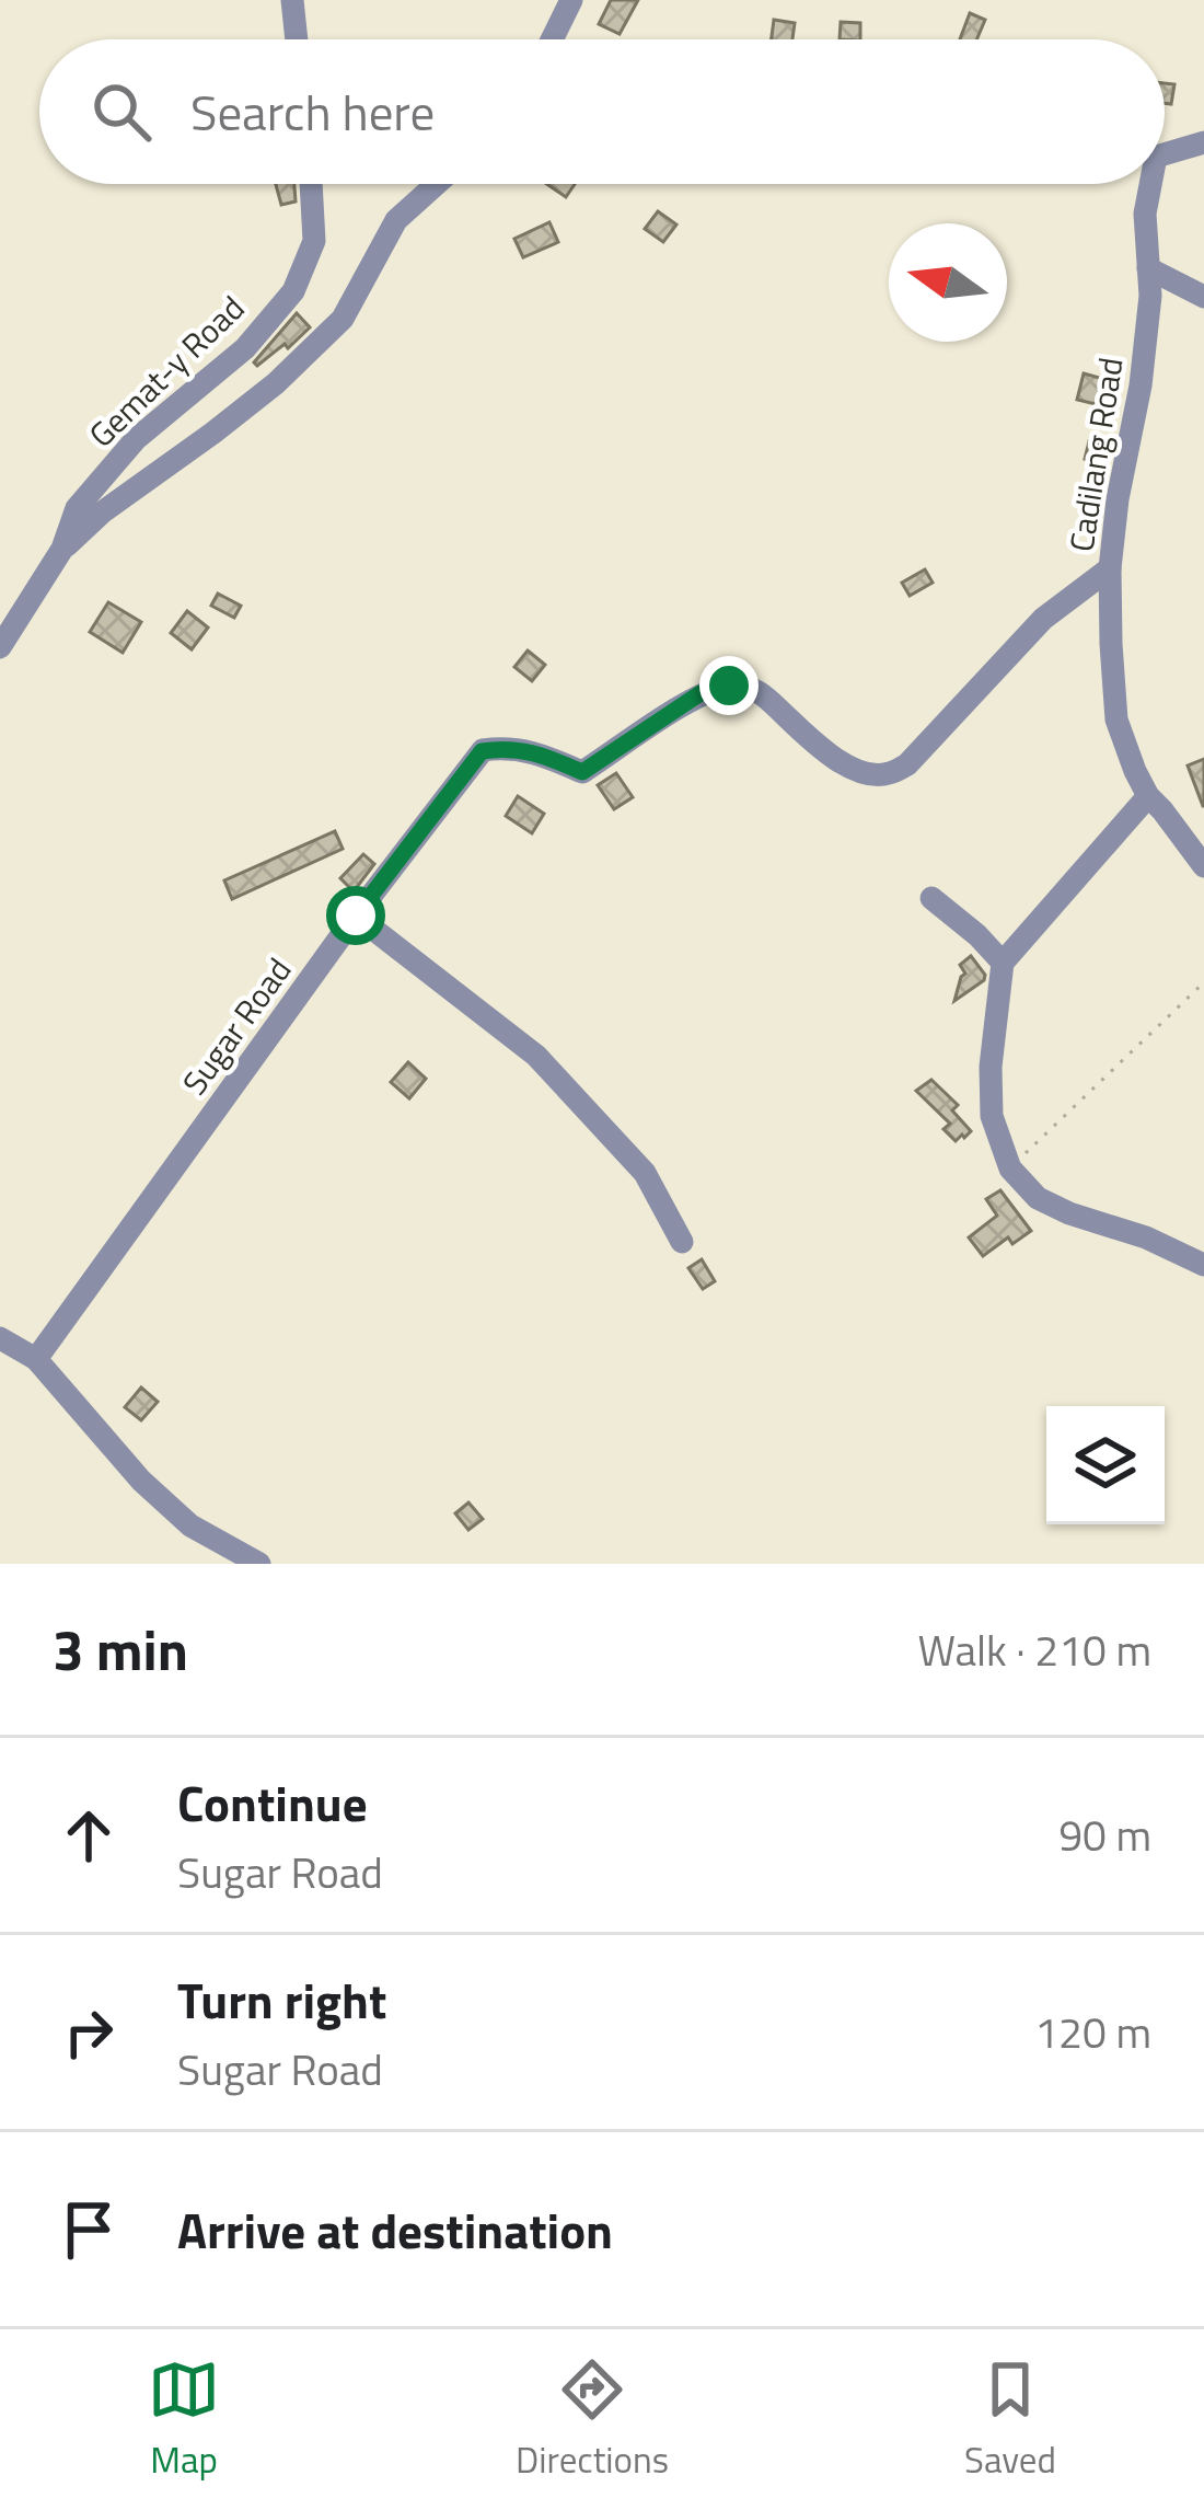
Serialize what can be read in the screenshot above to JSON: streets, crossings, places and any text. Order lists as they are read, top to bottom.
{
  "streets": {
    "street": ["Gemat-y Road", "Cadilang Road", "Sugar Road"]
  },
  "crossings": [
    ["Cadilang Road", "Sugar Road"]
  ],
  "north": "left",
  "page": {
    "search": "Search here",
    "heading": ["3 min", "Walk · 210 m"],
    "list": [
      ["Continue", "Sugar Road", "90 m"],
      ["Turn right", "Sugar Road", "120 m"],
      "Arrive at destination"
    ],
    "nav": ["Map", "Directions", "Saved"]
  }
}
